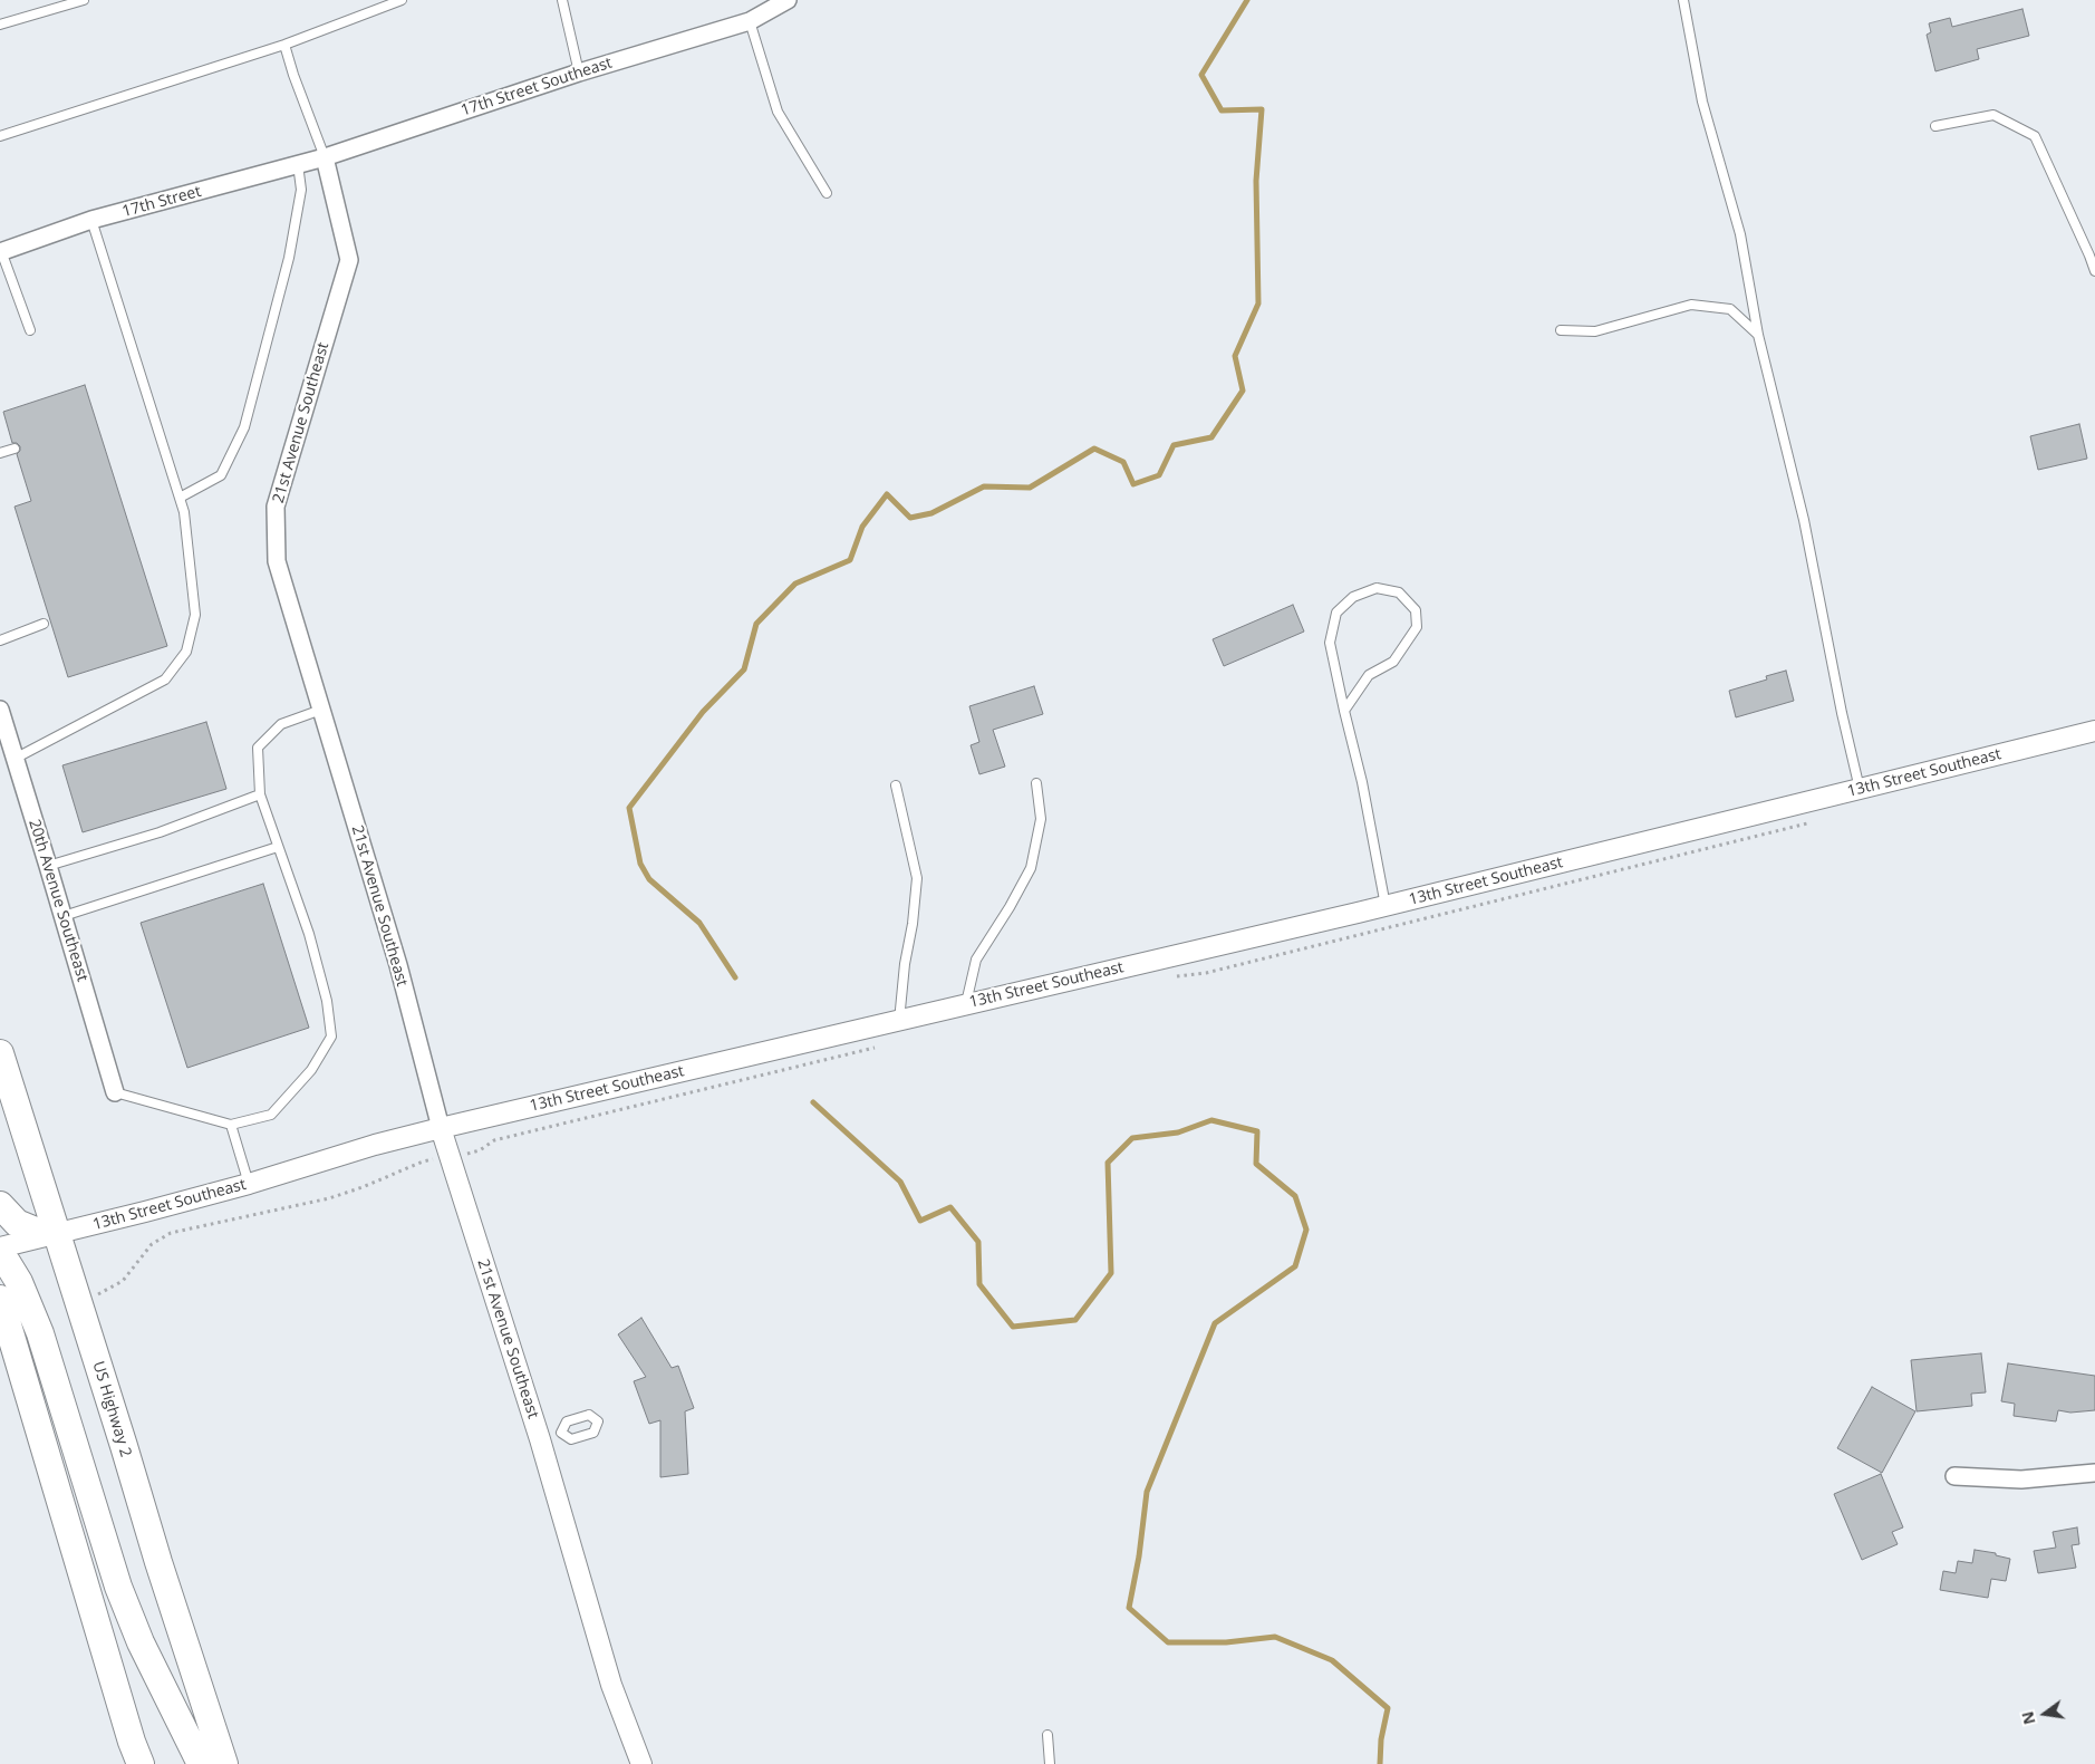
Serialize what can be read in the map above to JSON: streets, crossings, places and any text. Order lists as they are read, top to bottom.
{
  "streets": {
    "highway": ["US Highway 2"],
    "street": [
      "17th Street Southeast",
      "17th Street",
      "21st Avenue Southeast",
      "13th Street Southeast",
      "20th Avenue Southeast"
    ]
  },
  "crossings": [
    ["17th Street Southeast", "17th Street"],
    ["17th Street Southeast", "21st Avenue Southeast"],
    ["17th Street", "21st Avenue Southeast"],
    ["21st Avenue Southeast", "13th Street Southeast"],
    ["13th Street Southeast", "US Highway 2"]
  ],
  "north": "left"
}
